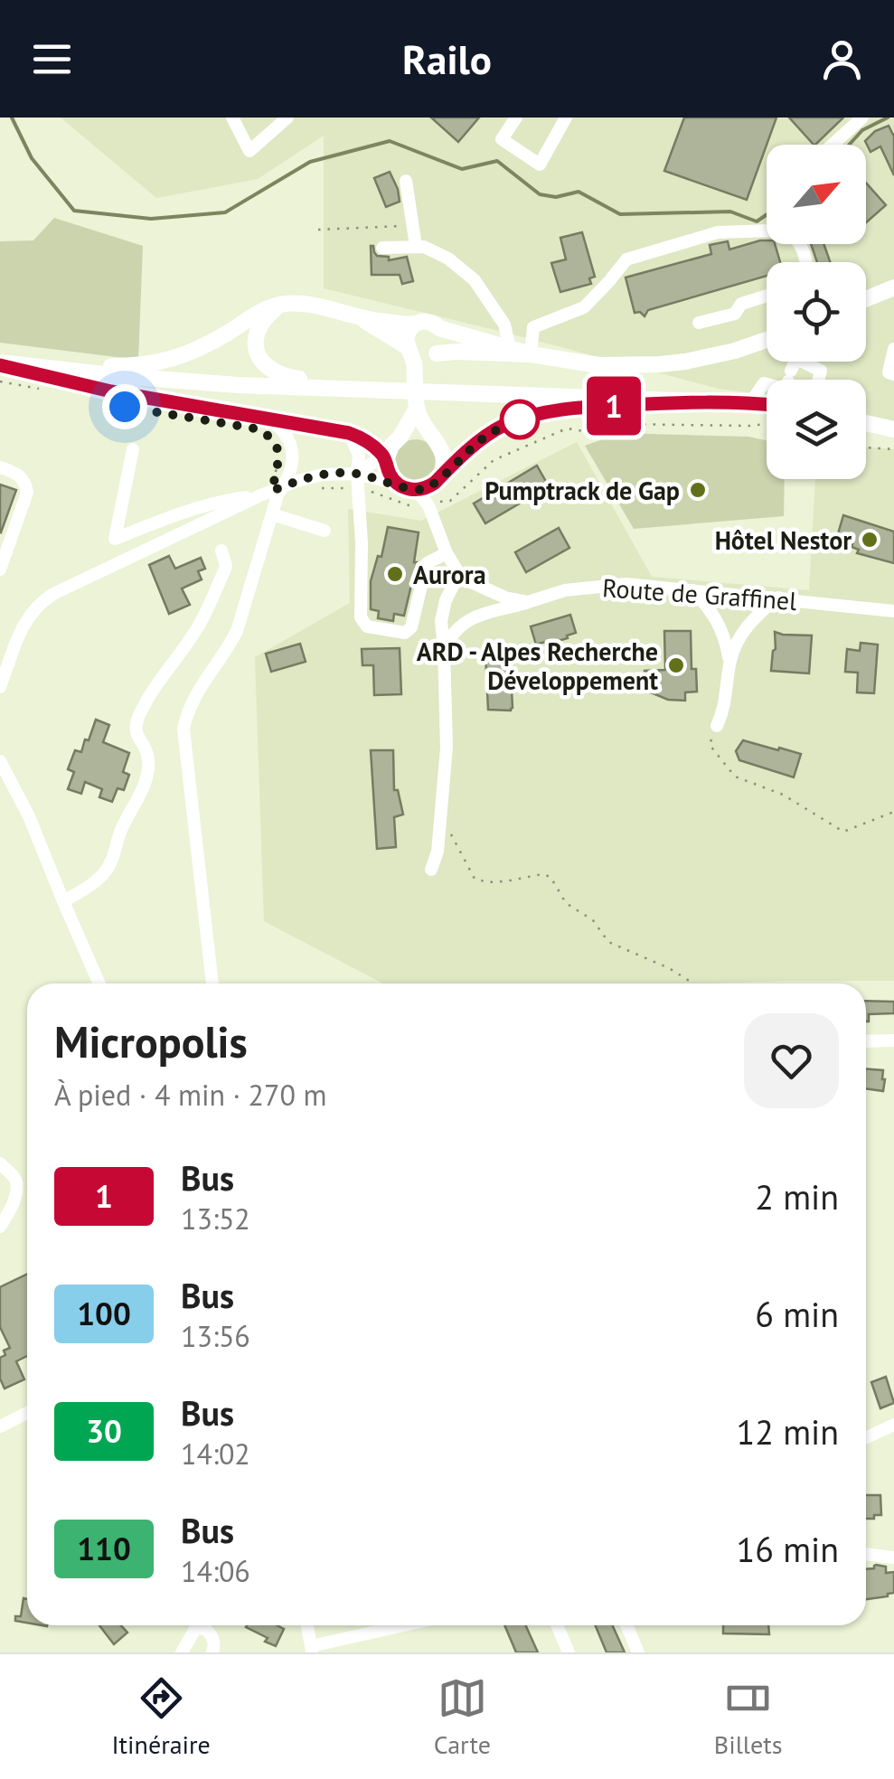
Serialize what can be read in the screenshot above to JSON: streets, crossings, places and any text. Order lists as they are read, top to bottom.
{
  "streets": {
    "street": ["Route de Graffinel"]
  },
  "places": [
    "Pumptrack de Gap",
    "Hôtel Nestor",
    "Aurora",
    "ARD - Alpes Recherche Développement"
  ],
  "lines": ["bus line 1"],
  "north": "top right",
  "page": {
    "header": "Railo",
    "on_map": "1",
    "heading": ["Micropolis", "À pied · 4 min · 270 m"],
    "list": [
      {
        "mark": "1",
        "name": "Bus",
        "note": "13:52",
        "value": "2 min"
      },
      {
        "mark": "100",
        "name": "Bus",
        "note": "13:56",
        "value": "6 min"
      },
      {
        "mark": "30",
        "name": "Bus",
        "note": "14:02",
        "value": "12 min"
      },
      {
        "mark": "110",
        "name": "Bus",
        "note": "14:06",
        "value": "16 min"
      }
    ],
    "tabs": ["Itinéraire", "Carte", "Billets"]
  }
}
